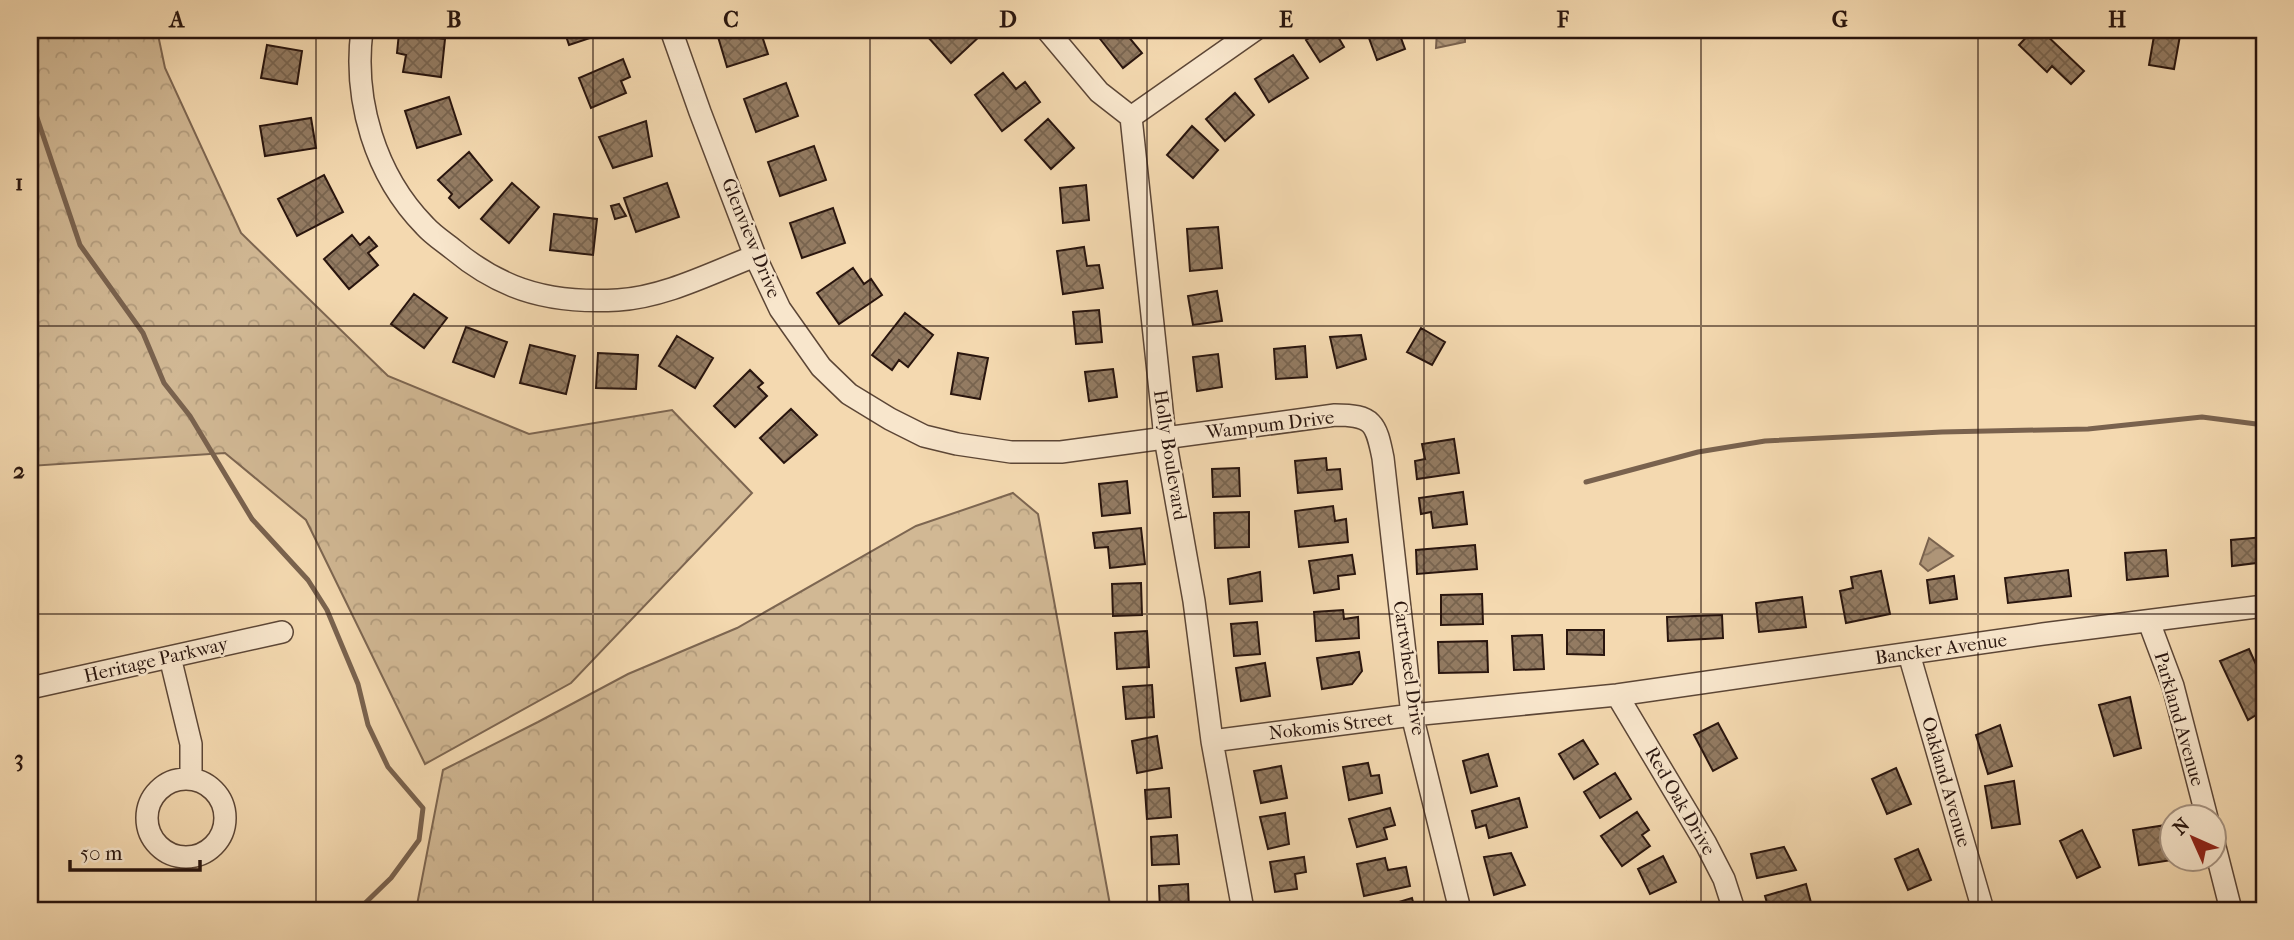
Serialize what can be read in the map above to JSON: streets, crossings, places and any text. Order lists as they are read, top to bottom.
{
  "streets": {
    "street": [
      "Glenview Drive",
      "Wampum Drive",
      "Holly Boulevard",
      "Bancker Avenue",
      "Heritage Parkway",
      "Cartwheel Drive",
      "Parkland Avenue",
      "Nokomis Street",
      "Oakland Avenue",
      "Red Oak Drive"
    ]
  },
  "crossings": [
    ["Glenview Drive", "Wampum Drive"],
    ["Glenview Drive", "Holly Boulevard"],
    ["Wampum Drive", "Holly Boulevard"],
    ["Wampum Drive", "Cartwheel Drive"],
    ["Holly Boulevard", "Nokomis Street"],
    ["Bancker Avenue", "Parkland Avenue"],
    ["Bancker Avenue", "Nokomis Street"],
    ["Bancker Avenue", "Oakland Avenue"],
    ["Bancker Avenue", "Red Oak Drive"],
    ["Cartwheel Drive", "Nokomis Street"],
    ["Nokomis Street", "Red Oak Drive"]
  ],
  "scale_bar": "50 m",
  "north": "top left",
  "grid": {
    "columns": [
      "A",
      "B",
      "C",
      "D",
      "E",
      "F",
      "G",
      "H"
    ],
    "rows": ["1", "2", "3"]
  }
}
